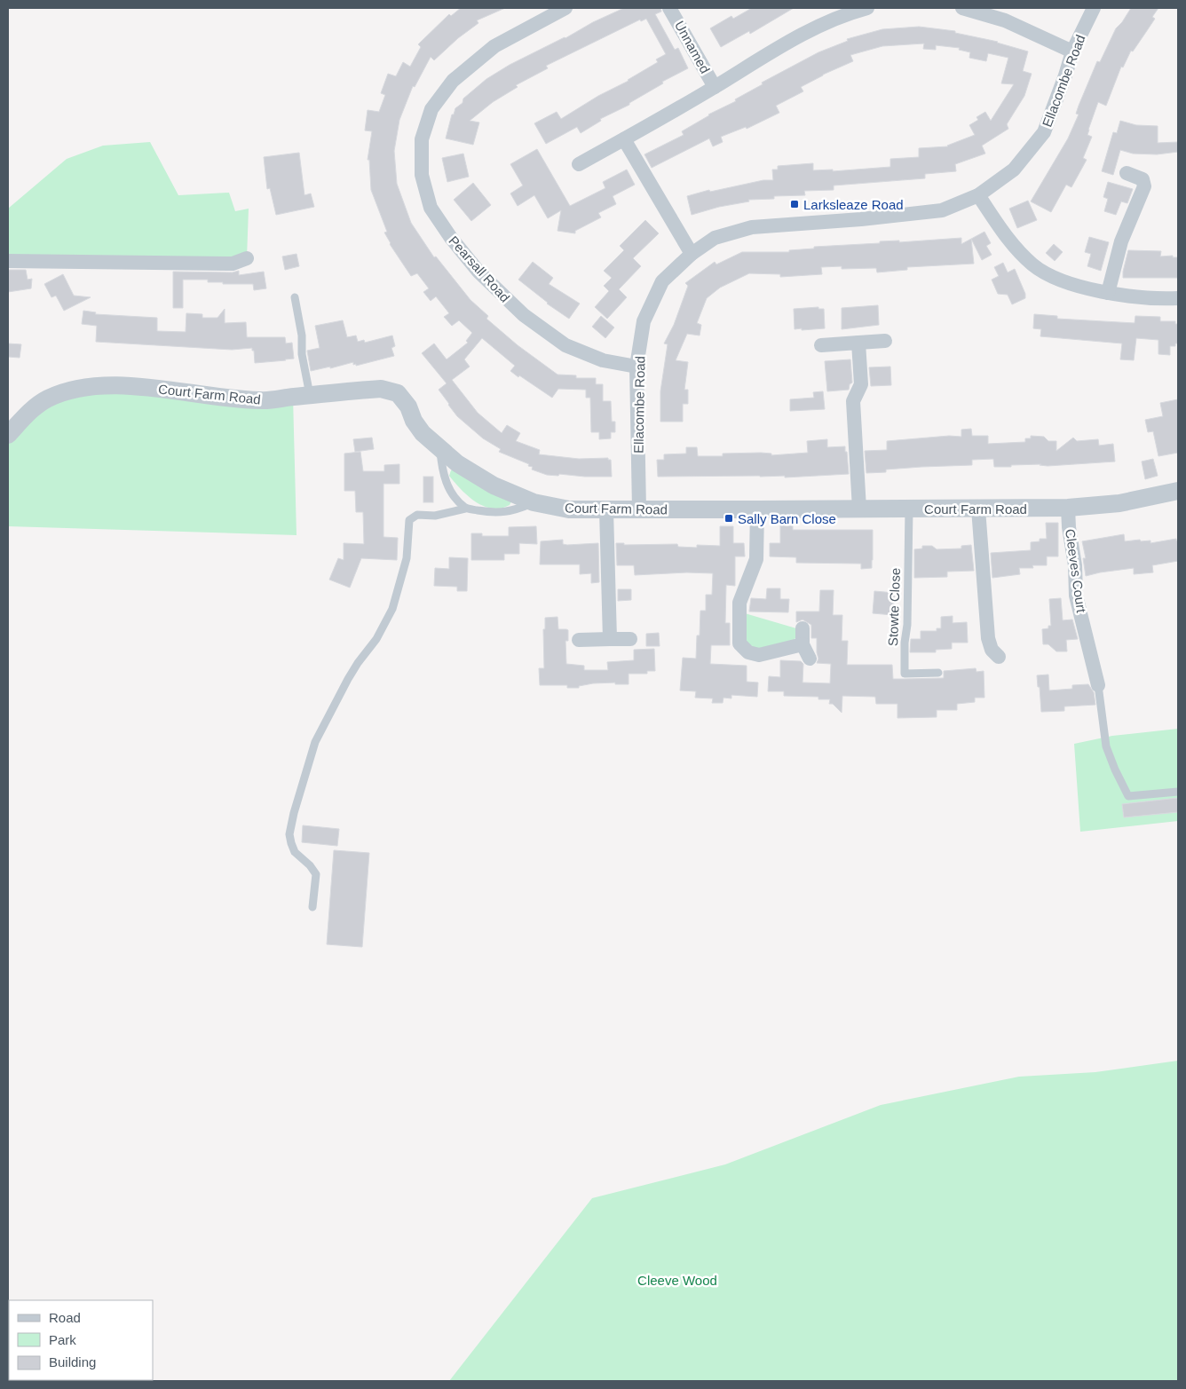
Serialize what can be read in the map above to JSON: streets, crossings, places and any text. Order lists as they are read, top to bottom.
{
  "streets": {
    "street": [
      "Unnamed",
      "Ellacombe Road",
      "Pearsall Road",
      "Court Farm Road",
      "Cleeves Court"
    ],
    "lane": ["Stowte Close"]
  },
  "crossings": [
    ["Ellacombe Road", "Pearsall Road"],
    ["Ellacombe Road", "Court Farm Road"],
    ["Court Farm Road", "Cleeves Court"],
    ["Court Farm Road", "Stowte Close"]
  ],
  "parks": ["Cleeve Wood"],
  "places": {
    "transit": ["Larksleaze Road", "Sally Barn Close"]
  },
  "legend": ["Road", "Park", "Building"]
}
